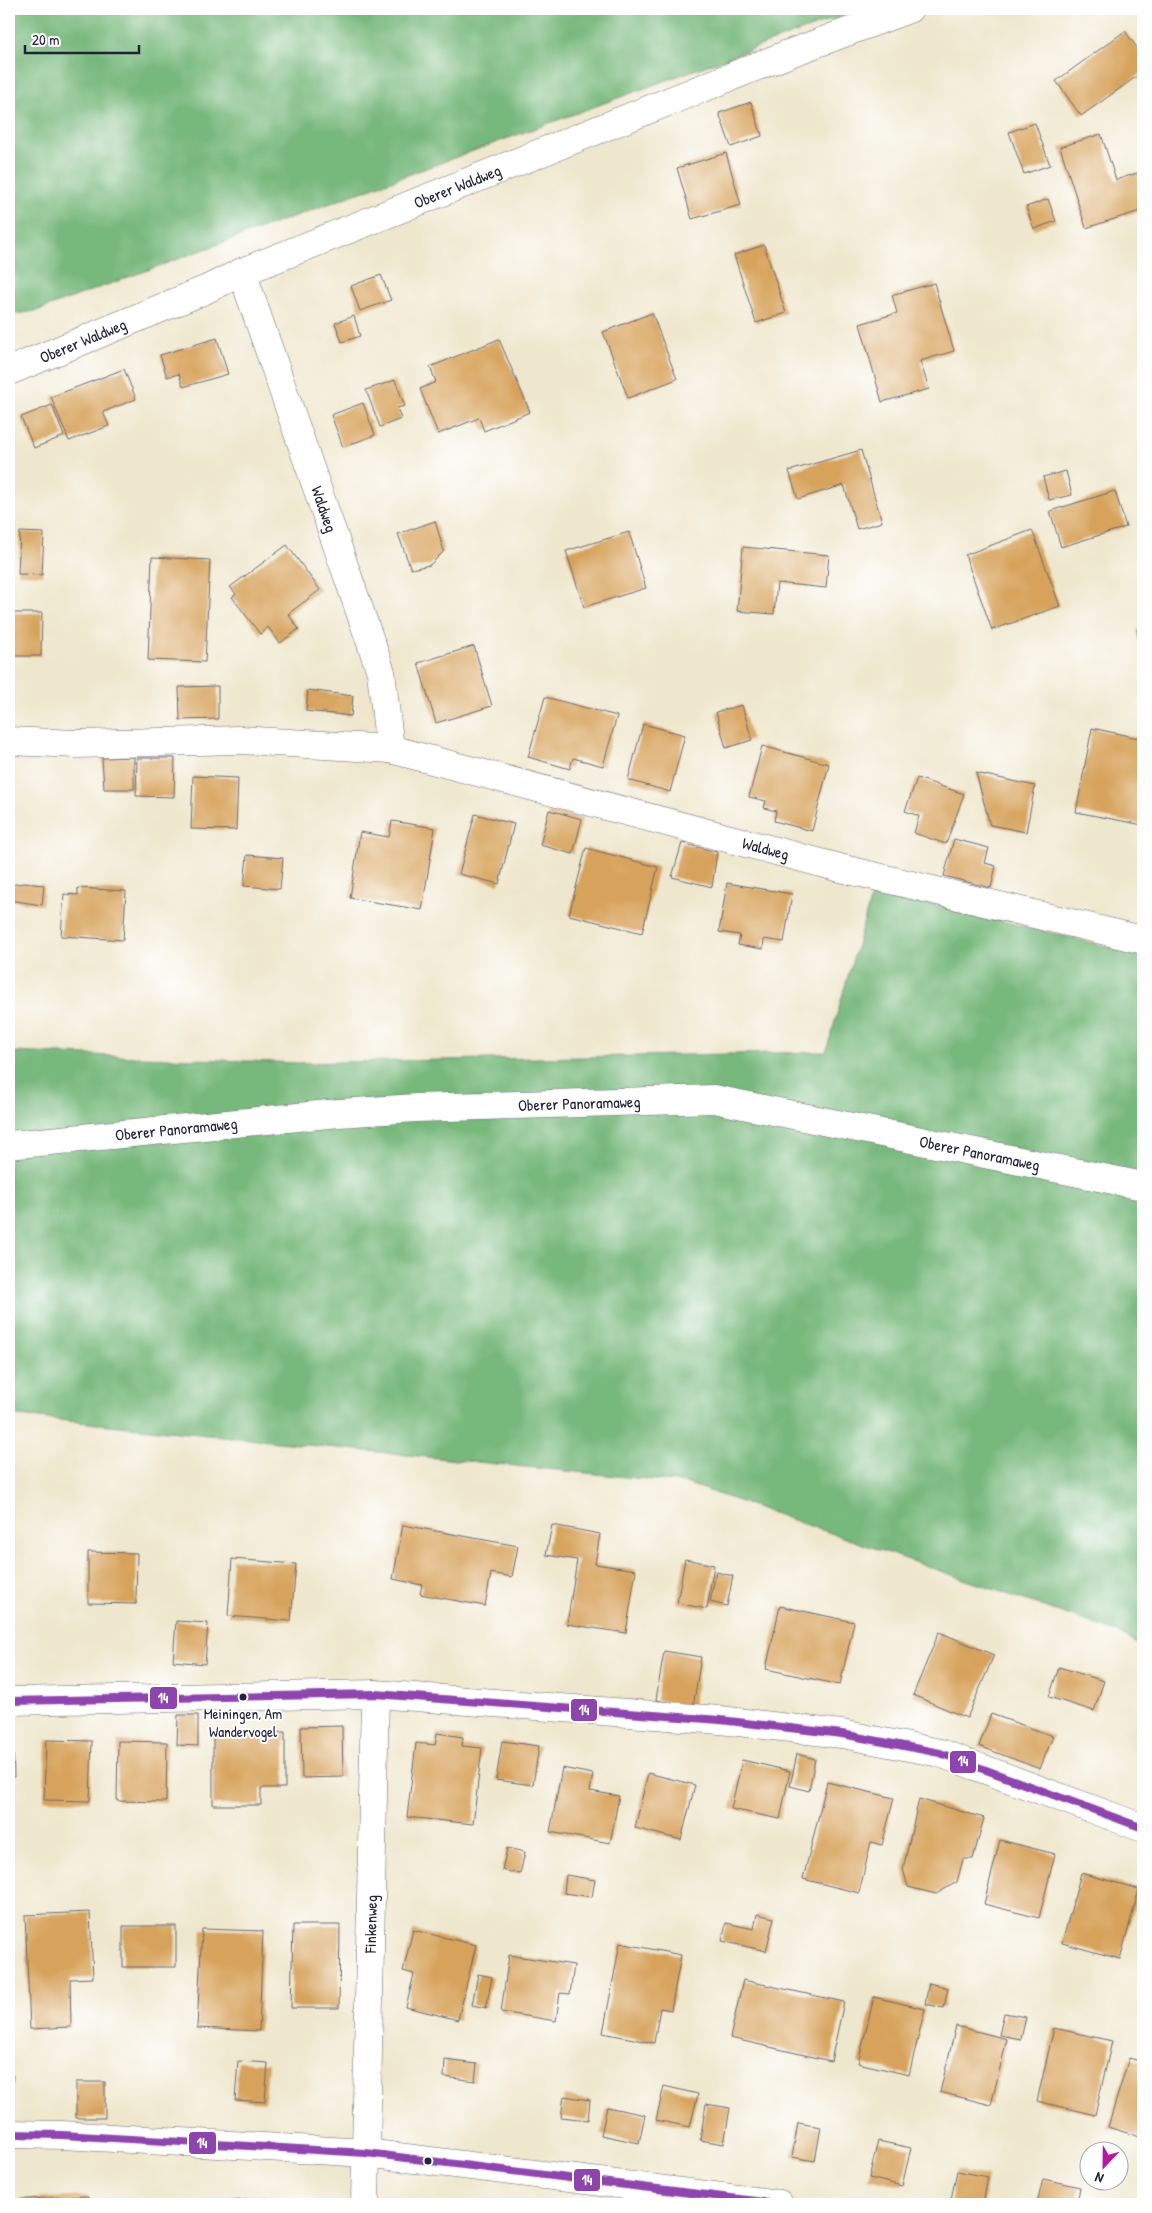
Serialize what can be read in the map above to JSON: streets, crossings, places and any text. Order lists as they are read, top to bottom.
{
  "streets": {
    "street": [
      "Oberer Waldweg",
      "Waldweg",
      "Oberer Panoramaweg",
      "Finkenweg"
    ]
  },
  "crossings": [
    ["Oberer Waldweg", "Waldweg"]
  ],
  "places": ["Meiningen, Am Wandervogel"],
  "lines": ["transit line 14"],
  "scale_bar": "20 m",
  "north": "bottom"
}
